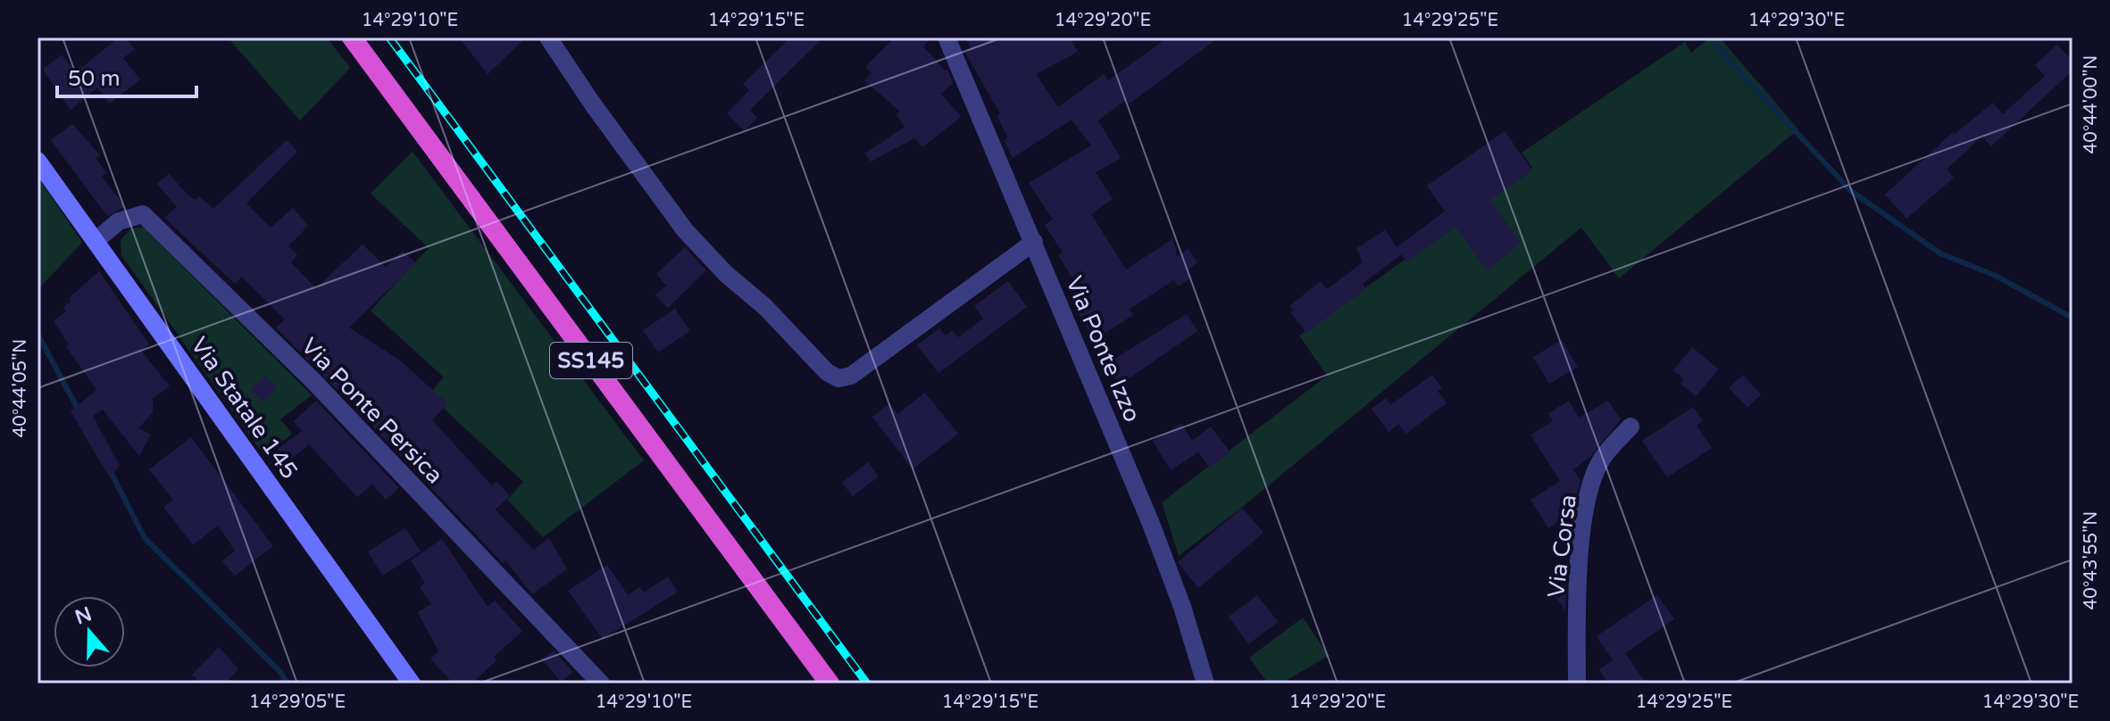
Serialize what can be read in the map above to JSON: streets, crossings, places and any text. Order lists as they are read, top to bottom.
{
  "streets": {
    "highway": ["SS145"],
    "main road": ["Via Statale 145"],
    "street": ["Via Ponte Izzo", "Via Ponte Persica", "Via Corsa"]
  },
  "crossings": [
    ["Via Statale 145", "Via Ponte Persica"]
  ],
  "scale_bar": "50 m",
  "north": "top",
  "coordinates": [
    "14°29'10\"E",
    "14°29'15\"E",
    "14°29'20\"E",
    "14°29'25\"E",
    "14°29'30\"E",
    "40°44'00\"N",
    "40°44'05\"N",
    "40°43'55\"N",
    "14°29'05\"E"
  ]
}
